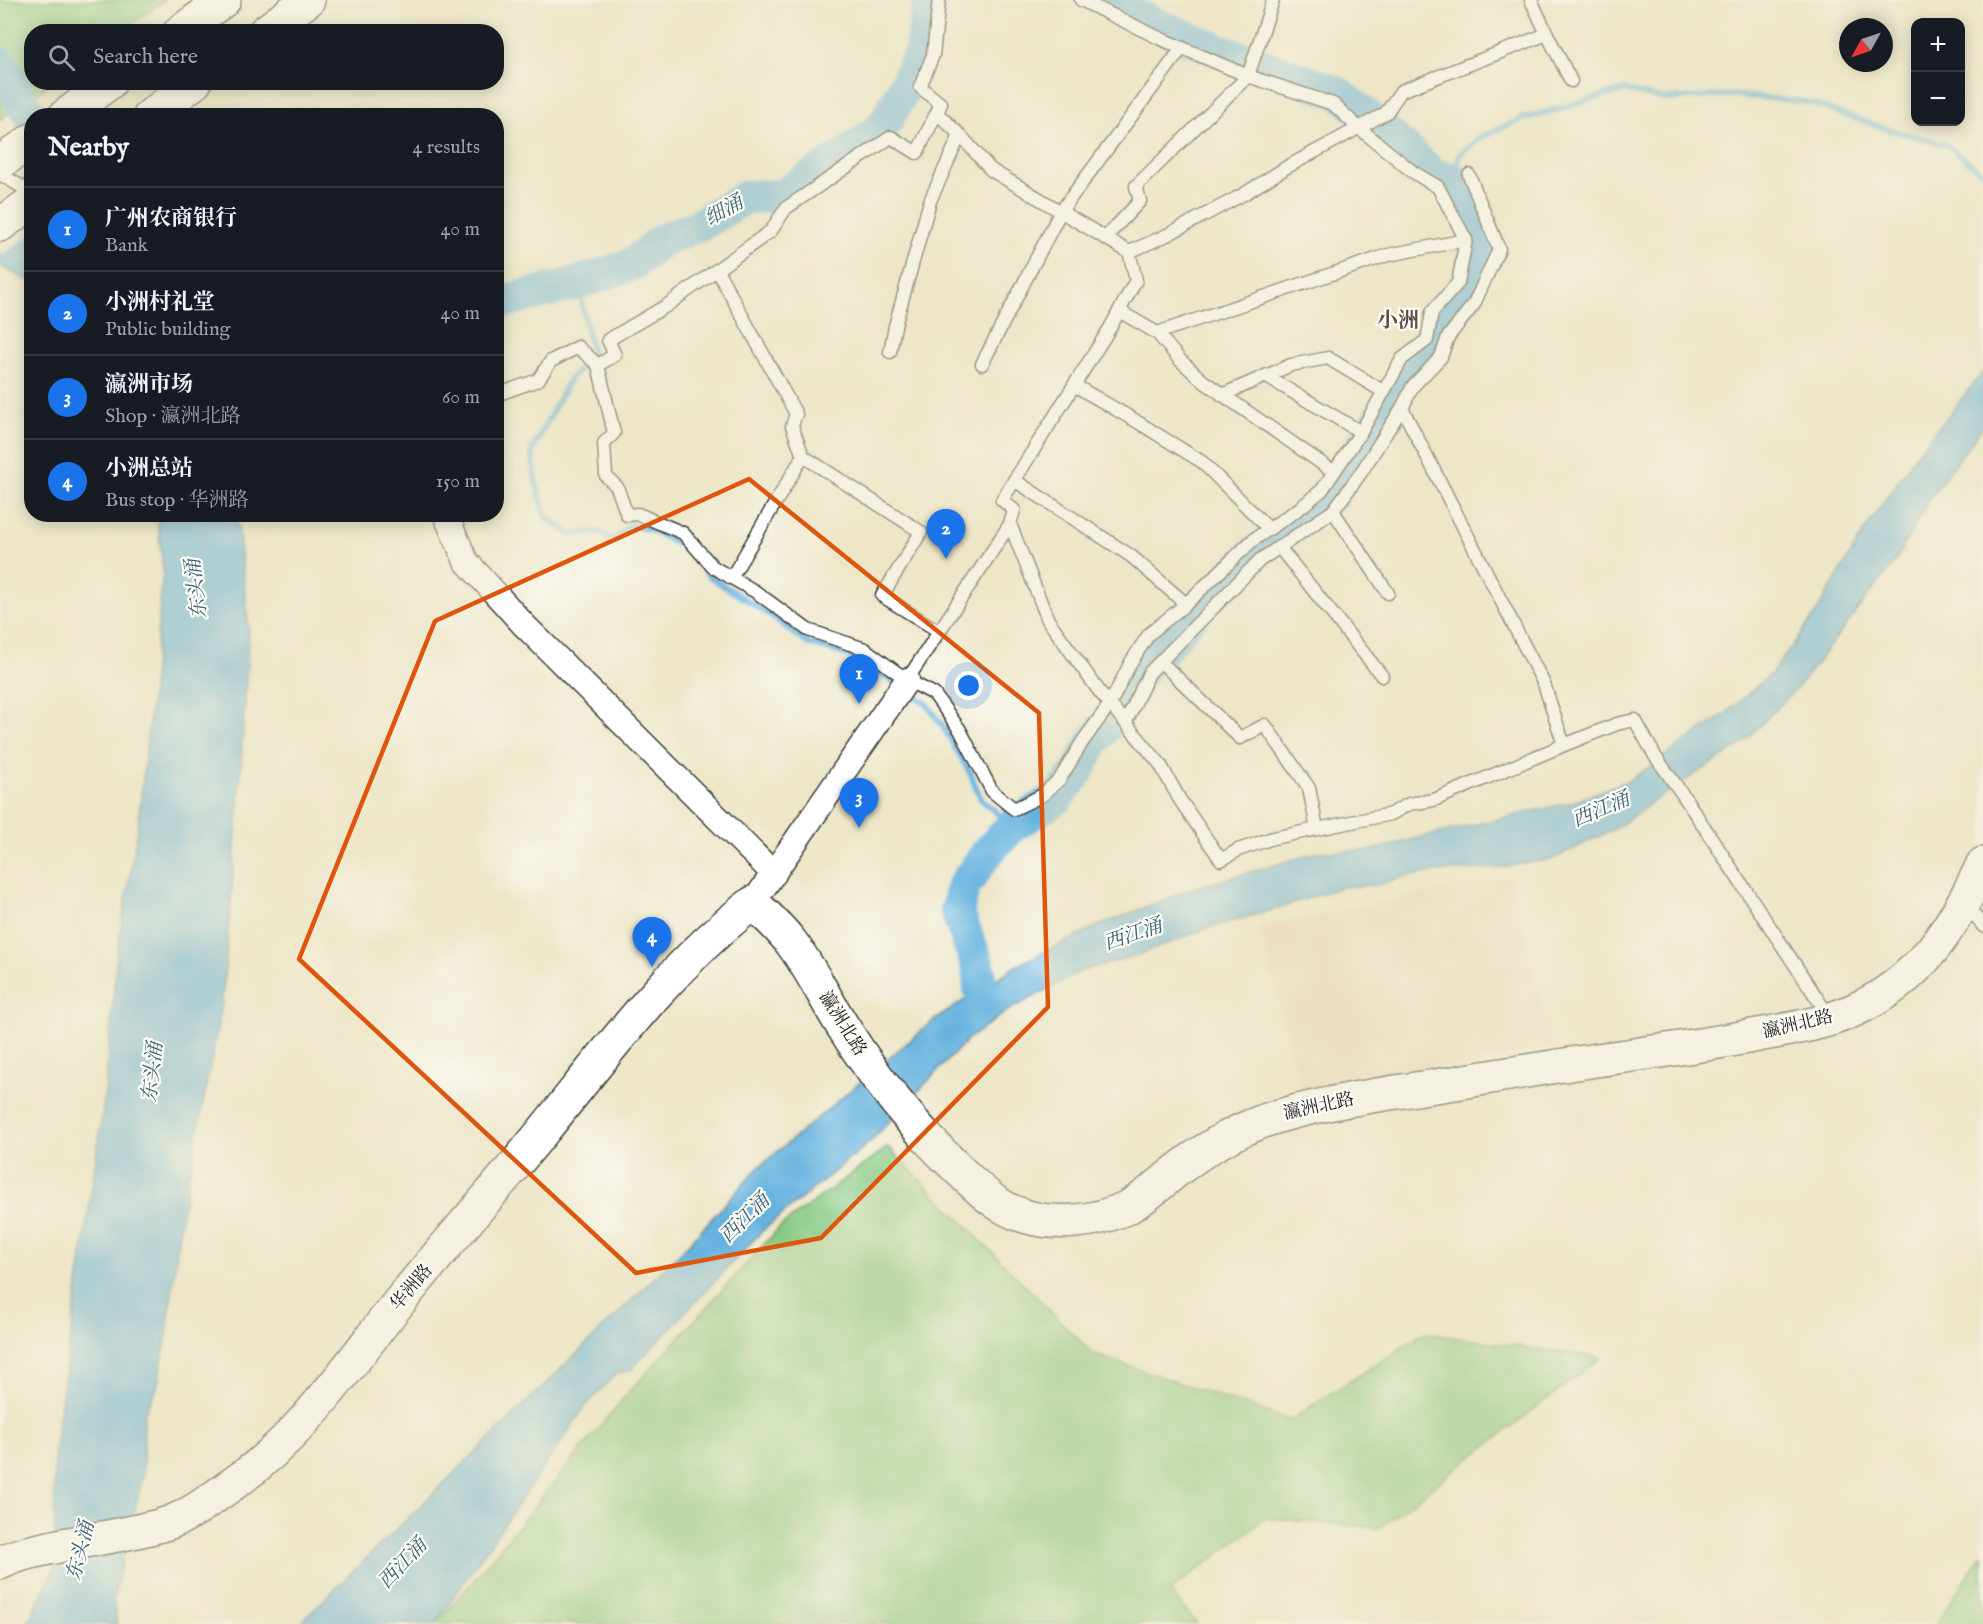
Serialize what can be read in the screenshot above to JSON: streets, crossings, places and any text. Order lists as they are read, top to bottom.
{
  "streets": {
    "main road": ["瀛洲北路", "华洲路"]
  },
  "crossings": [
    ["瀛洲北路", "华洲路"]
  ],
  "districts": ["小洲"],
  "water": ["细涌", "东头涌", "西江涌"],
  "north": "bottom left",
  "page": {
    "map_buttons": ["+", "−"],
    "search": "Search here",
    "heading": ["Nearby", "4 results"],
    "list": [
      {
        "mark": "1",
        "name": "广州农商银行",
        "note": "Bank",
        "value": "40 m"
      },
      {
        "mark": "2",
        "name": "小洲村礼堂",
        "note": "Public building",
        "value": "40 m"
      },
      {
        "mark": "3",
        "name": "瀛洲市场",
        "note": "Shop · 瀛洲北路",
        "value": "60 m"
      },
      {
        "mark": "4",
        "name": "小洲总站",
        "note": "Bus stop · 华洲路",
        "value": "150 m"
      }
    ],
    "pins": [
      "2",
      "1",
      "3",
      "4"
    ]
  }
}
